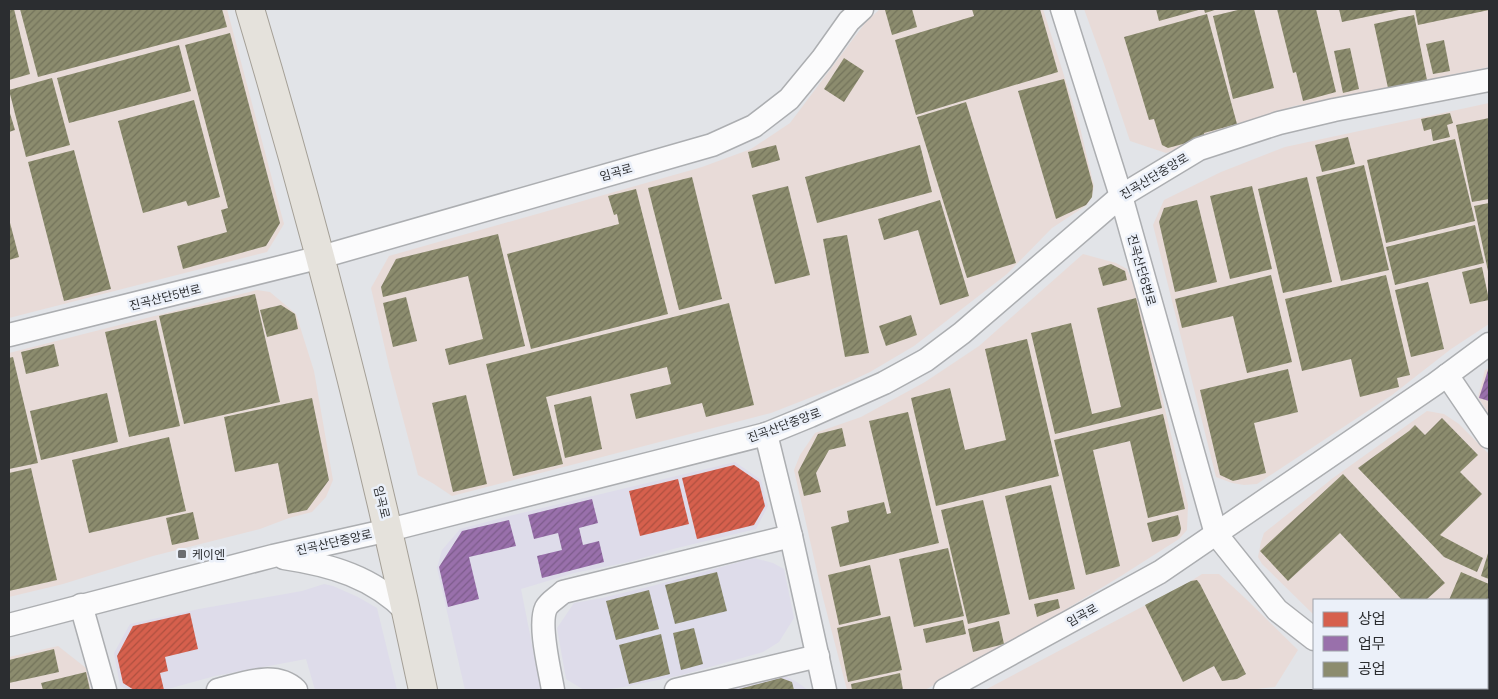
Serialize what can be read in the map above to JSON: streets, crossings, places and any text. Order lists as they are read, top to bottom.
{
  "streets": {
    "main road": ["임곡로"],
    "street": ["진곡산단중앙로", "진곡산단6번로", "진곡산단5번로"]
  },
  "crossings": [
    ["임곡로", "진곡산단중앙로"],
    ["임곡로", "진곡산단6번로"],
    ["임곡로", "진곡산단5번로"],
    ["진곡산단중앙로", "진곡산단6번로"]
  ],
  "places": {
    "transit": ["케이엔"]
  },
  "legend": ["상업", "업무", "공업"]
}
